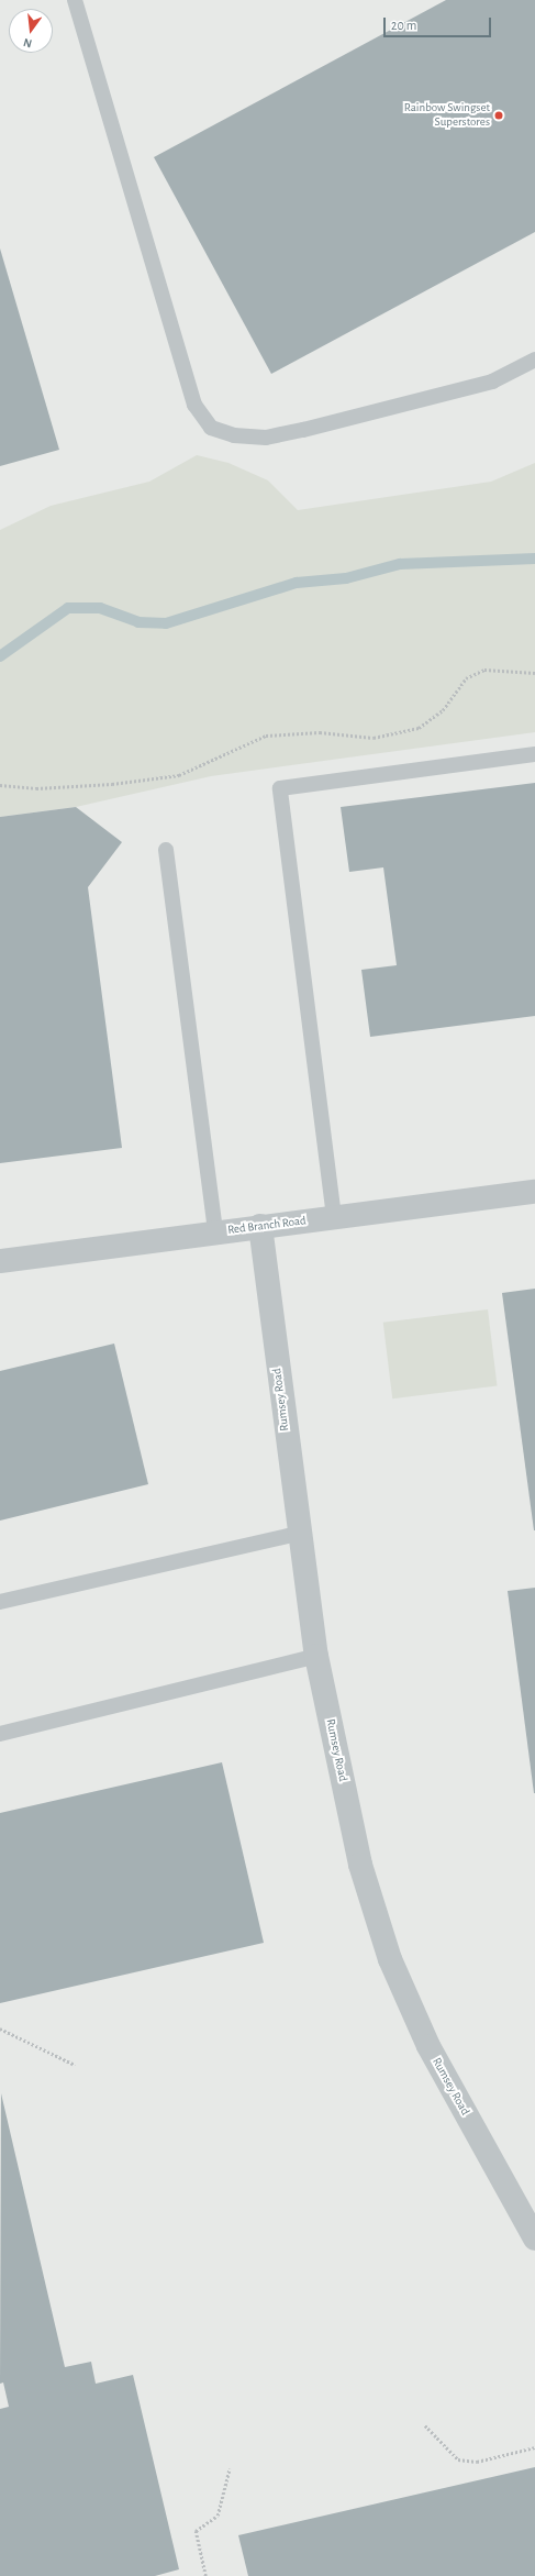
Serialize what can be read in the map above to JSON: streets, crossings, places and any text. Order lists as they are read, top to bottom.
{
  "streets": {
    "street": ["Red Branch Road", "Rumsey Road"]
  },
  "crossings": [
    ["Red Branch Road", "Rumsey Road"]
  ],
  "places": ["Rainbow Swingset Superstores"],
  "scale_bar": "20 m",
  "north": "bottom"
}
